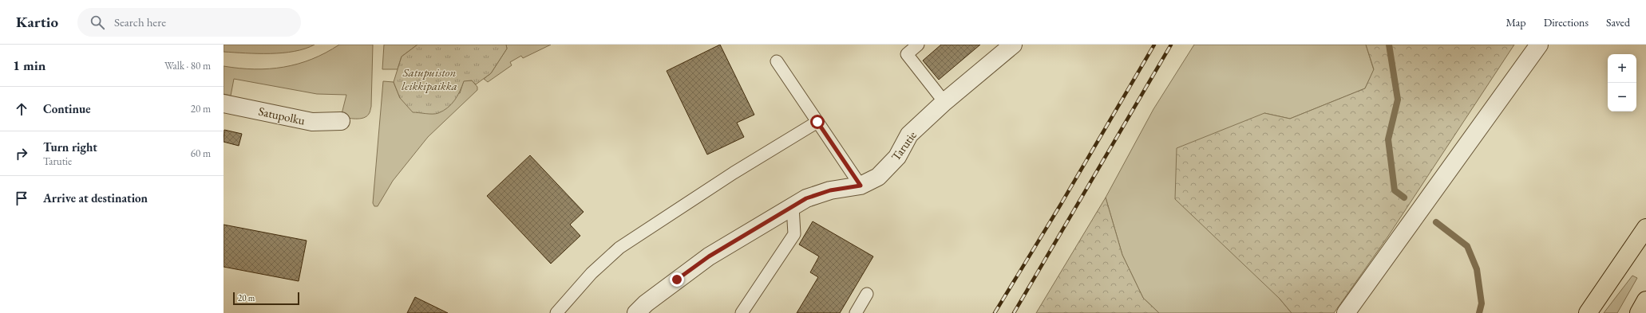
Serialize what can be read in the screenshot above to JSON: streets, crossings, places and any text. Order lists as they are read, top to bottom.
{
  "streets": {
    "street": ["Satupolku", "Tarutie"]
  },
  "parks": ["Satupuiston leikkipaikka"],
  "scale_bar": "20 m",
  "page": {
    "header": "Kartio",
    "search": "Search here",
    "nav": ["Map", "Directions", "Saved"],
    "heading": ["1 min", "Walk · 80 m"],
    "map_buttons": ["+", "−"],
    "list": [
      ["Continue", "20 m"],
      ["Turn right", "Tarutie", "60 m"],
      "Arrive at destination"
    ],
    "scale": "20 m"
  }
}
